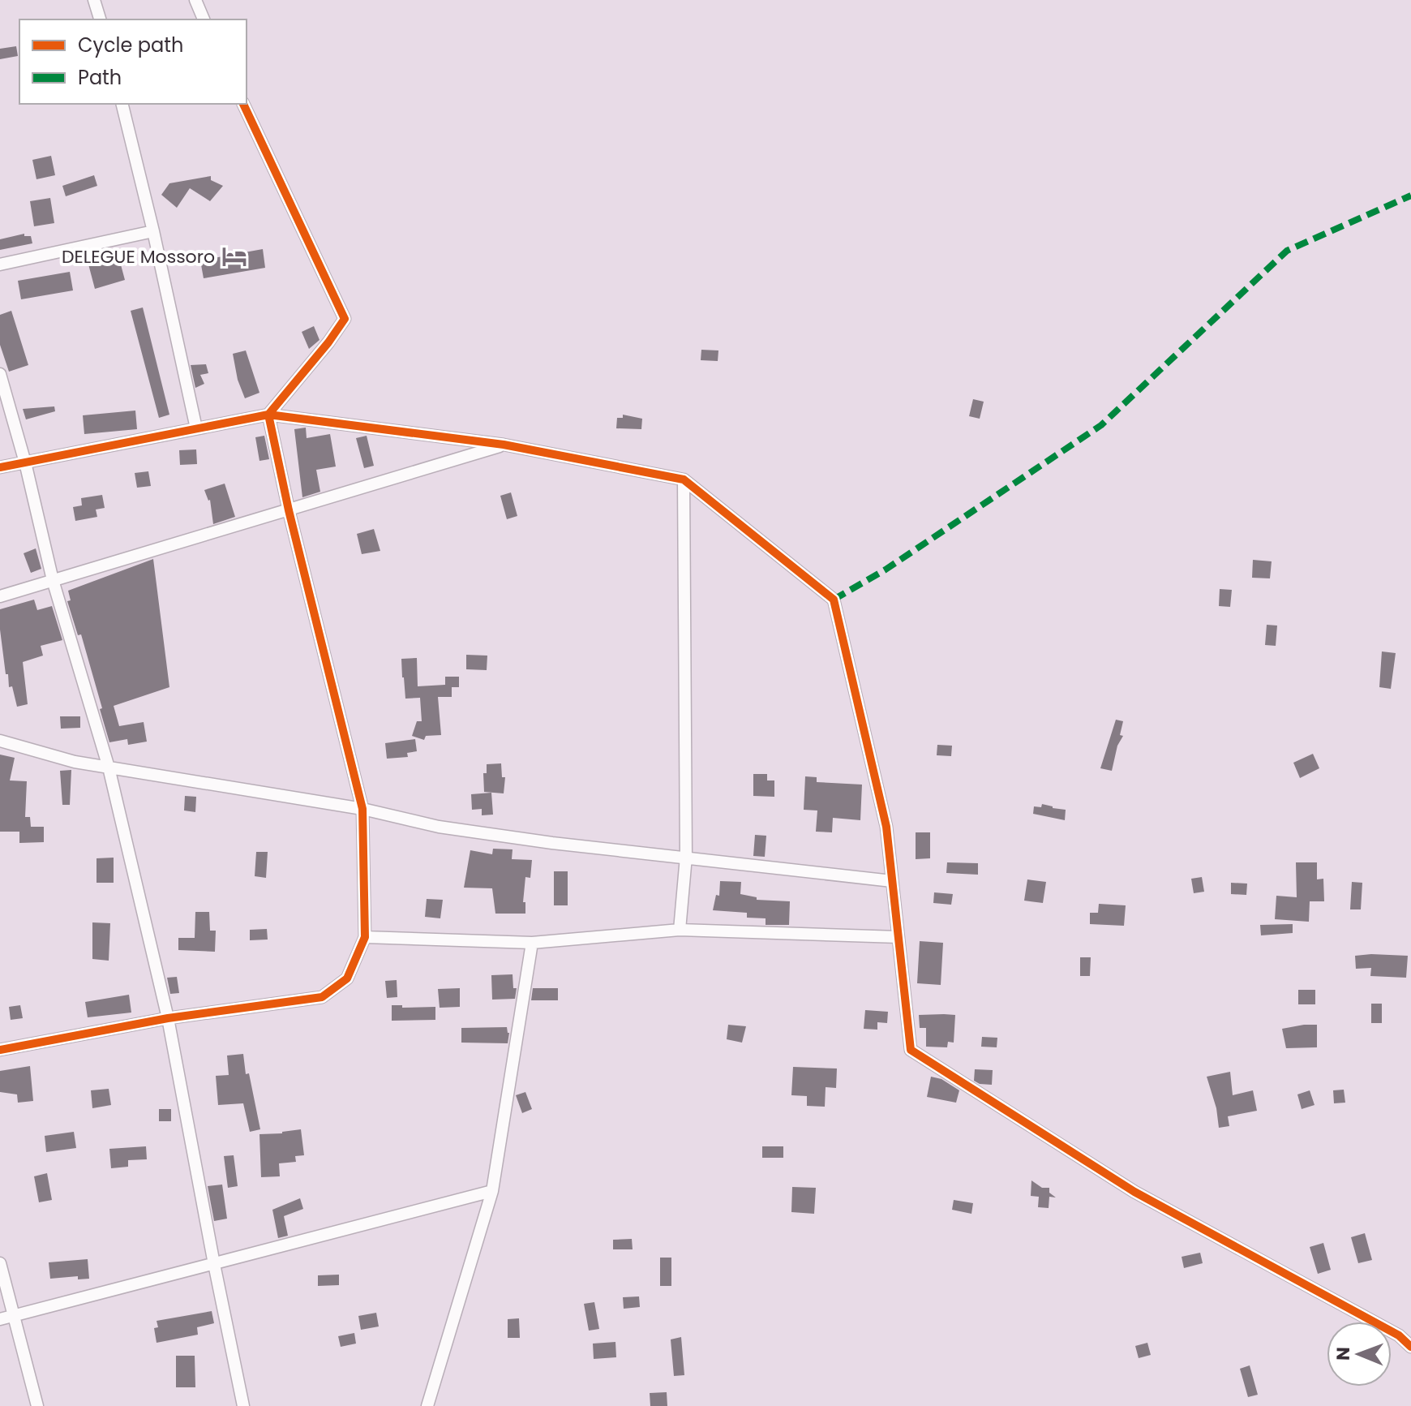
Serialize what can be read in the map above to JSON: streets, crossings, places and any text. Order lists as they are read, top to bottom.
{
  "places": {
    "hotel": ["DELEGUE Mossoro"]
  },
  "legend": ["Cycle path", "Path"],
  "north": "left"
}
